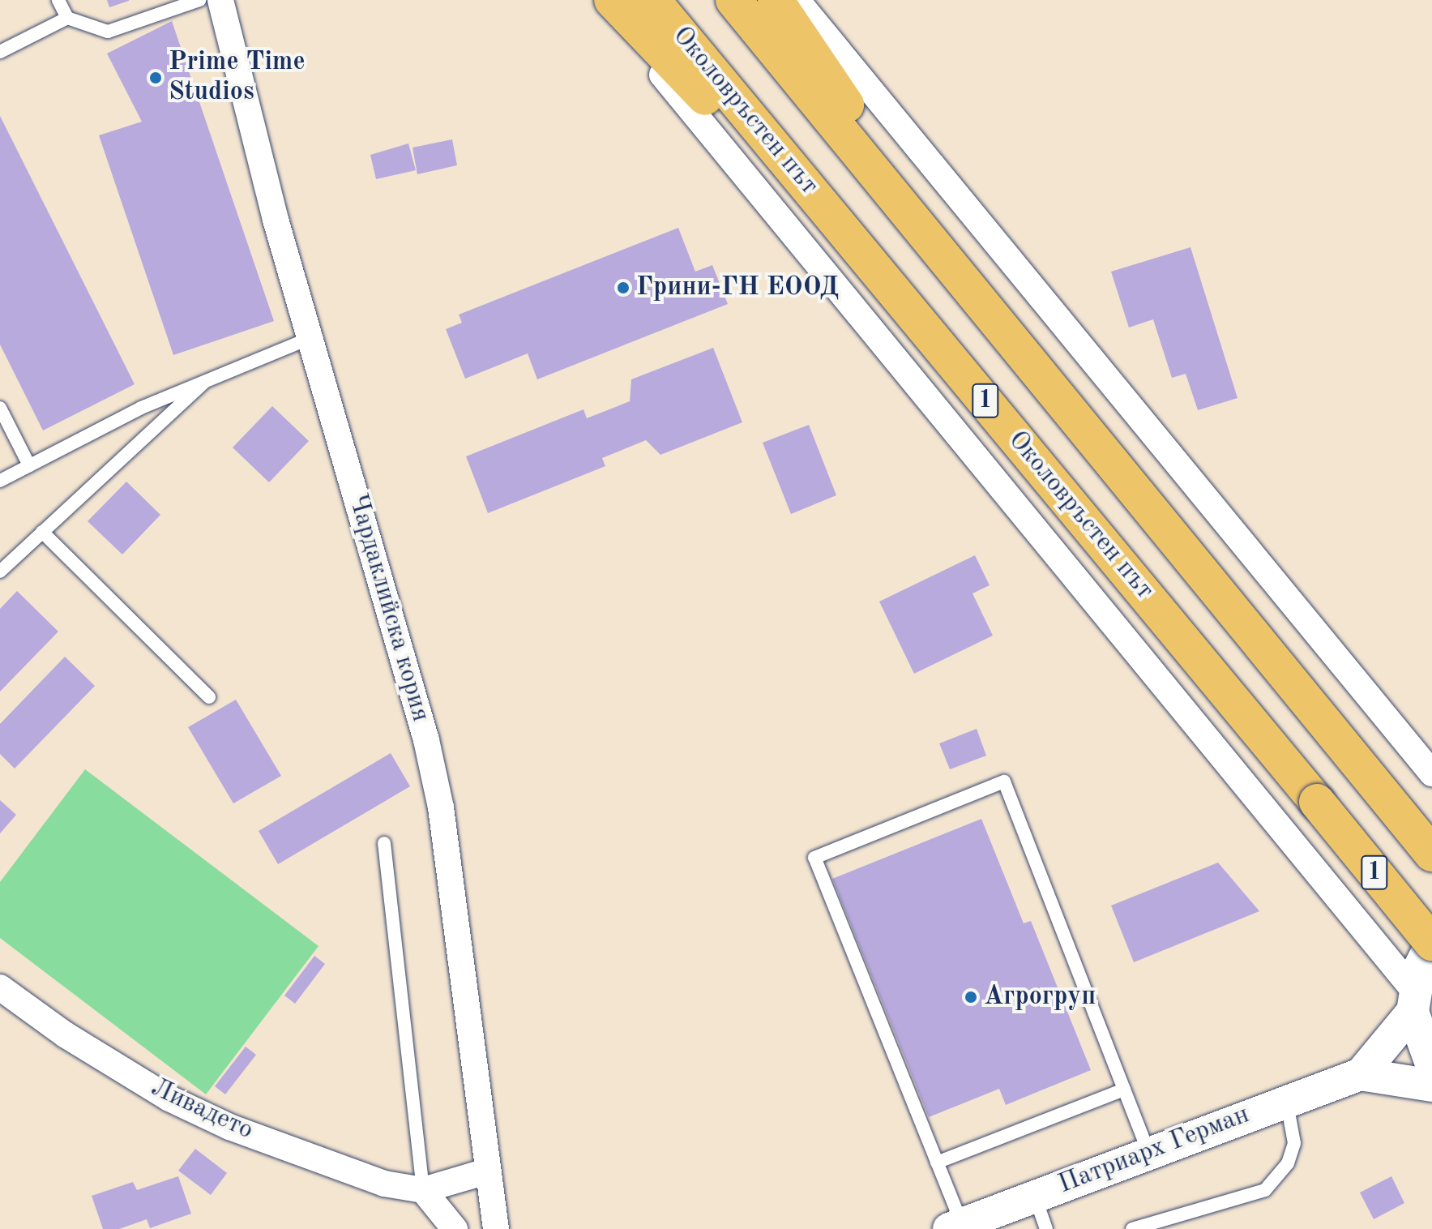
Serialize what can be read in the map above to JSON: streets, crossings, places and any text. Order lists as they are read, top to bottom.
{
  "streets": {
    "highway": ["Околовръстен път", "1"],
    "street": ["Чардаклийска кория", "Ливадето", "Патриарх Герман"]
  },
  "crossings": [
    ["Чардаклийска кория", "Ливадето"]
  ],
  "places": ["Prime Time Studios", "Грини-ГН ЕООД", "Агрогруп"]
}
